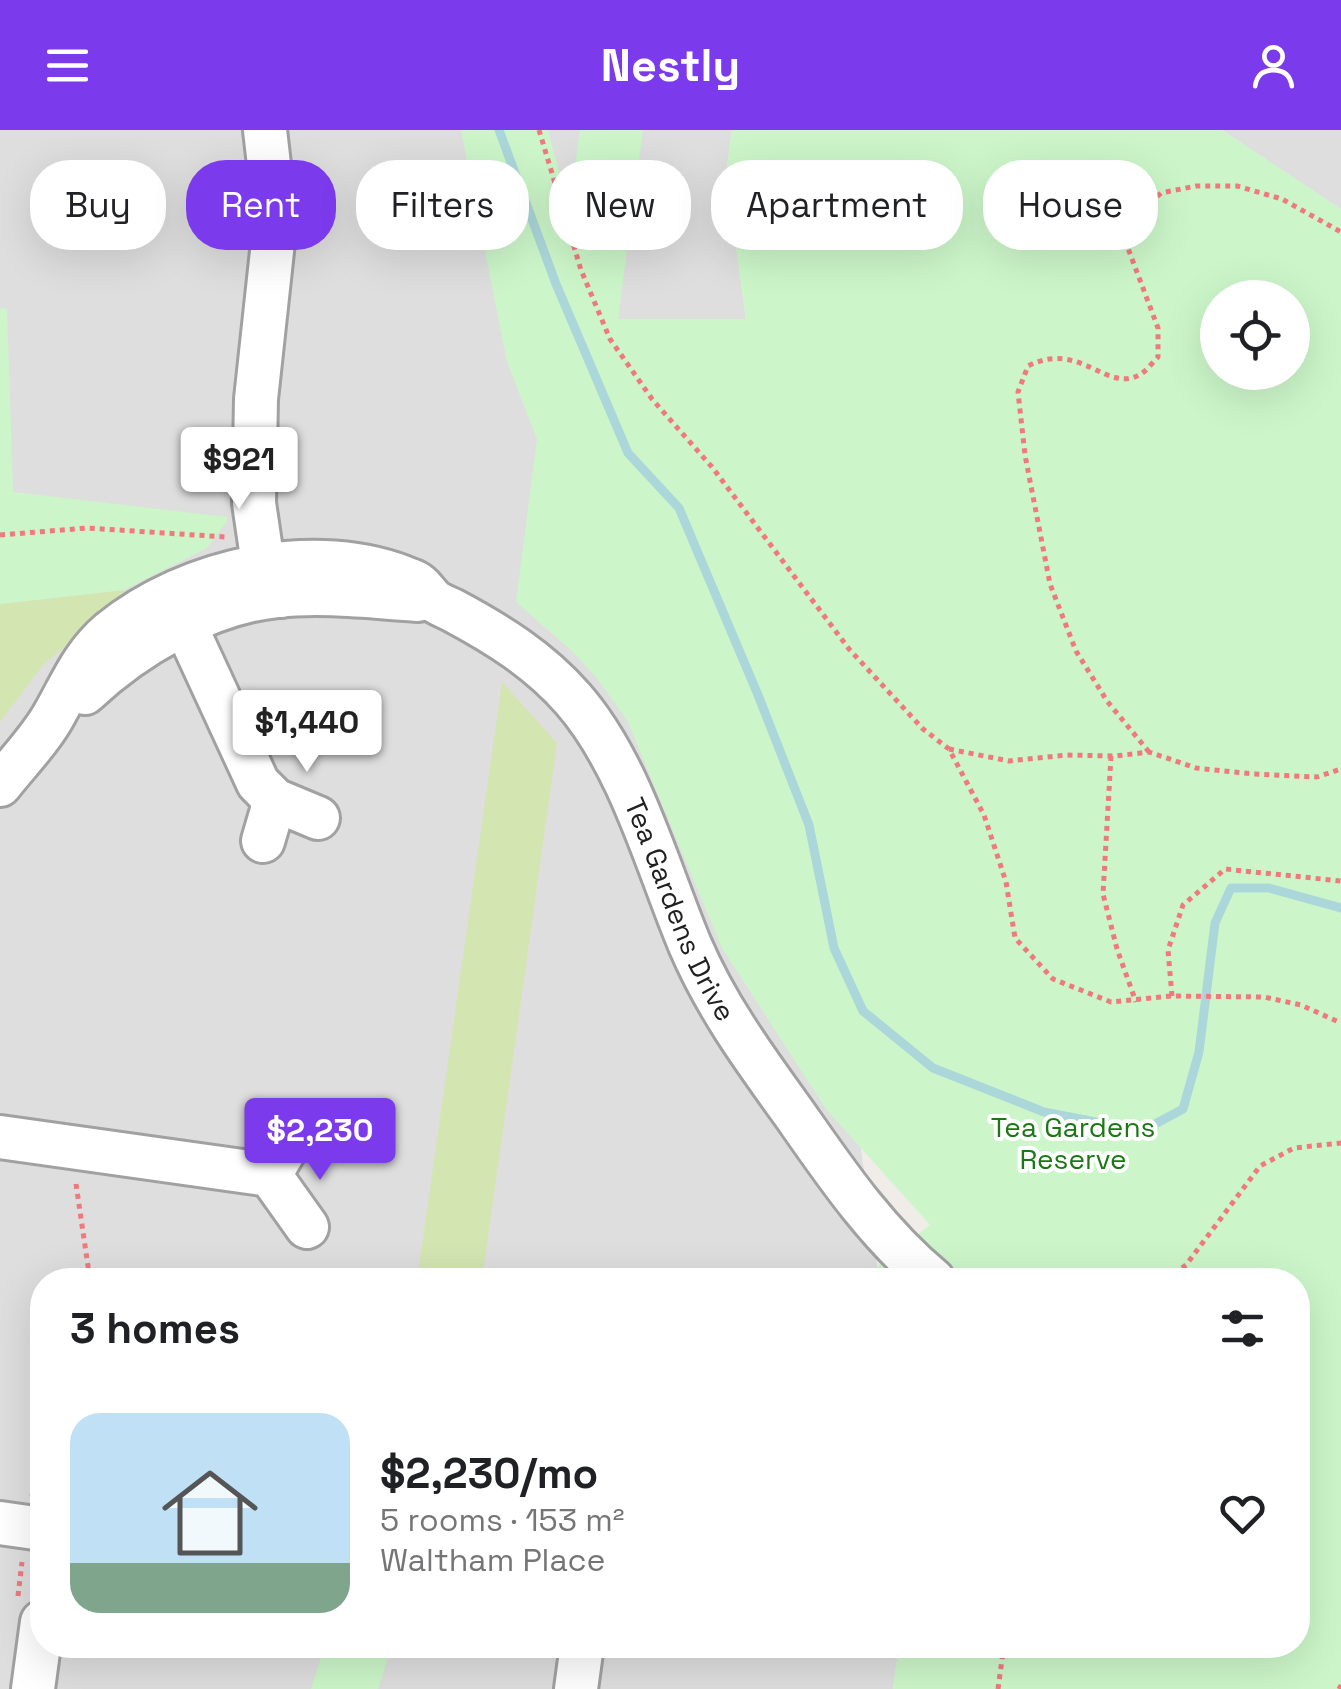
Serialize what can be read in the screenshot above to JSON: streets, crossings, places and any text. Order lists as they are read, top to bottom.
{
  "streets": {
    "street": ["Tea Gardens Drive"]
  },
  "parks": ["Tea Gardens Reserve"],
  "page": {
    "header": "Nestly",
    "chip": [
      "Buy",
      "Rent",
      "Filters",
      "New",
      "Apartment",
      "House"
    ],
    "price": ["$921", "$1,440", "$2,230"],
    "heading": "3 homes",
    "list": [
      {
        "name": "$2,230/mo",
        "note": "5 rooms · 153 m² · Waltham Place"
      }
    ]
  }
}
